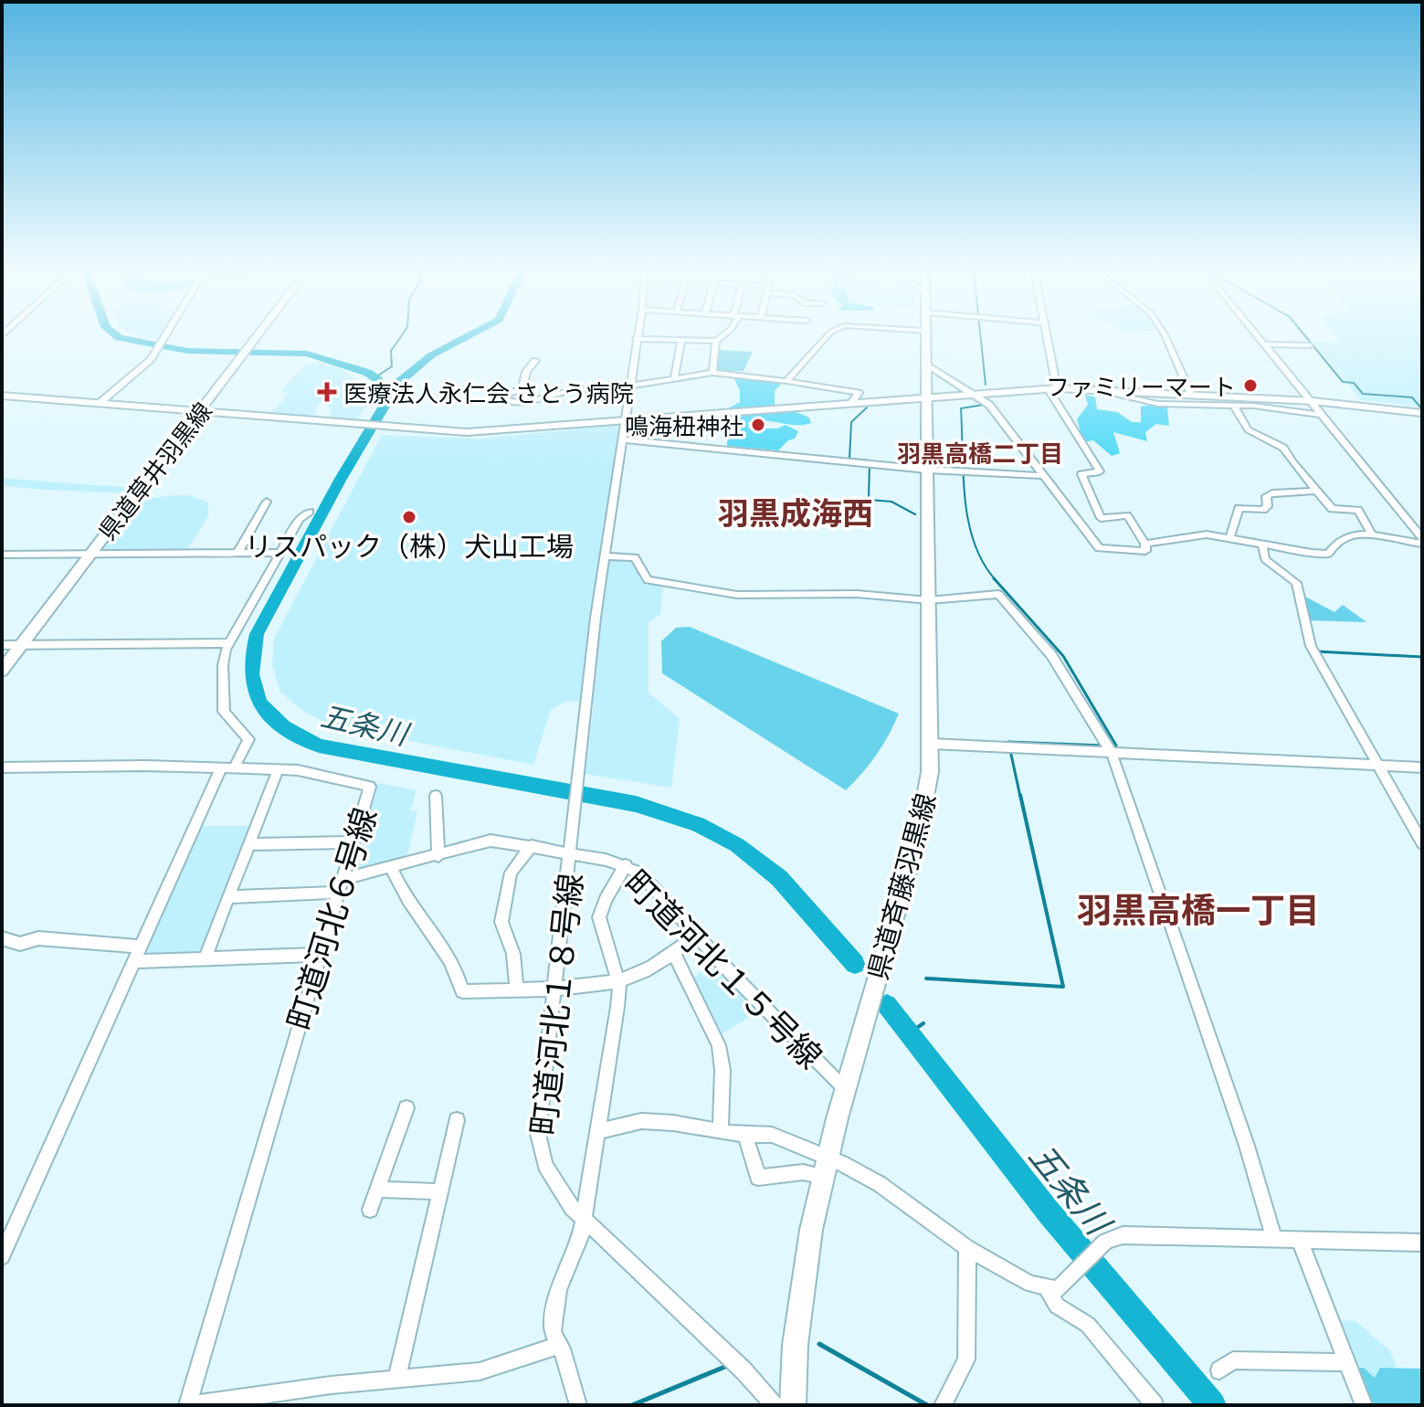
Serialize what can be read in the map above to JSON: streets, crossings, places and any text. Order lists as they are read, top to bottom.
{
  "streets": {
    "main road": ["県道草井羽黒線", "県道斉藤羽黒線"],
    "street": ["町道河北６号線", "町道河北１５号線", "町道河北１８号線"]
  },
  "crossings": [
    ["県道斉藤羽黒線", "町道河北１５号線"],
    ["町道河北６号線", "町道河北１５号線"],
    ["町道河北１５号線", "町道河北１８号線"]
  ],
  "districts": ["羽黒高橋二丁目", "羽黒成海西", "羽黒高橋一丁目"],
  "water": ["五条川"],
  "places": {
    "other": ["ファミリーマート", "鳴海杻神社", "リスパック（株）犬山工場"],
    "health": ["医療法人永仁会 さとう病院"]
  }
}
